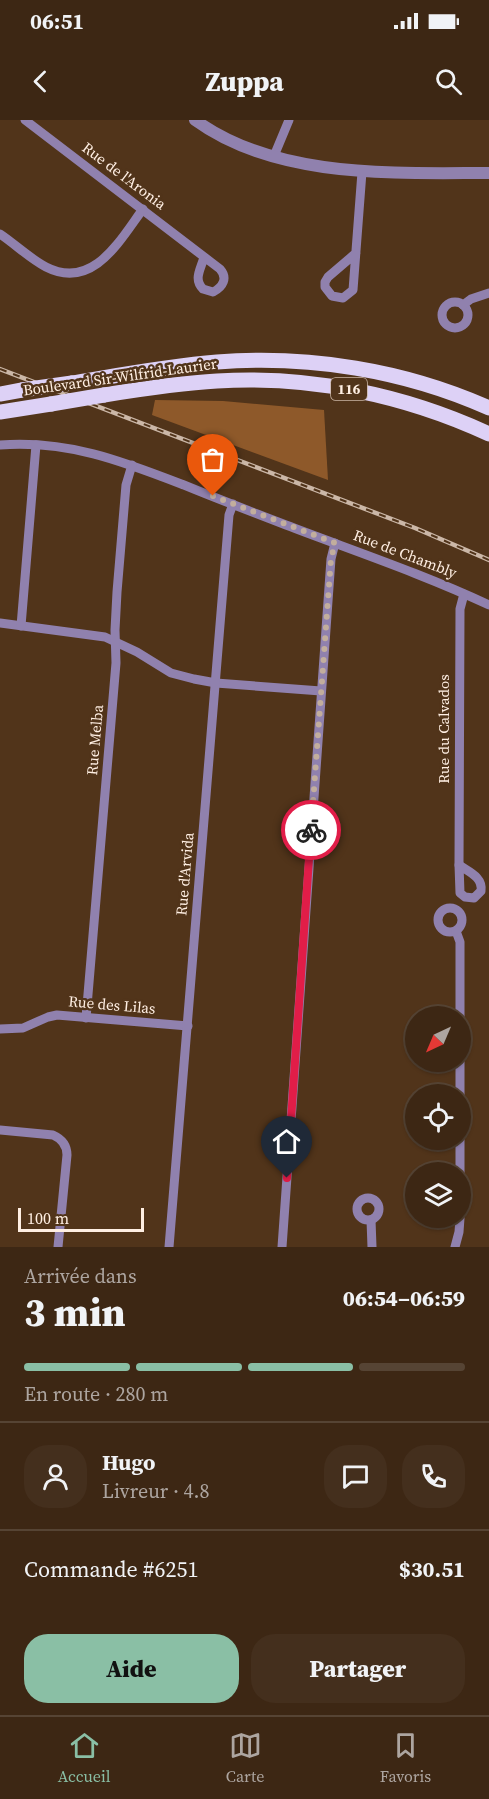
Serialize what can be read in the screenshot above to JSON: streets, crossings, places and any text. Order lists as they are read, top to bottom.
{
  "streets": {
    "main road": ["Boulevard Sir-Wilfrid-Laurier", "116"],
    "street": [
      "Rue de l'Aronia",
      "Rue de Chambly",
      "Rue du Calvados",
      "Rue Melba",
      "Rue d'Arvida",
      "Rue des Lilas"
    ]
  },
  "crossings": [
    ["Rue de Chambly", "Rue du Calvados"],
    ["Rue de Chambly", "Rue Melba"],
    ["Rue de Chambly", "Rue d'Arvida"],
    ["Rue Melba", "Rue des Lilas"],
    ["Rue d'Arvida", "Rue des Lilas"]
  ],
  "scale_bar": "100 m",
  "north": "bottom left",
  "page": {
    "status": "06:51",
    "header": "Zuppa",
    "scale": "100 m",
    "heading": ["3 min", "Arrivée dans", "06:54–06:59"],
    "panel": [
      "Hugo",
      "Livreur · 4.8",
      "Commande #6251",
      "$30.51"
    ],
    "bar": "En route · 280 m",
    "buttons": ["Aide", "Partager"],
    "tabs": ["Accueil", "Carte", "Favoris"]
  }
}
